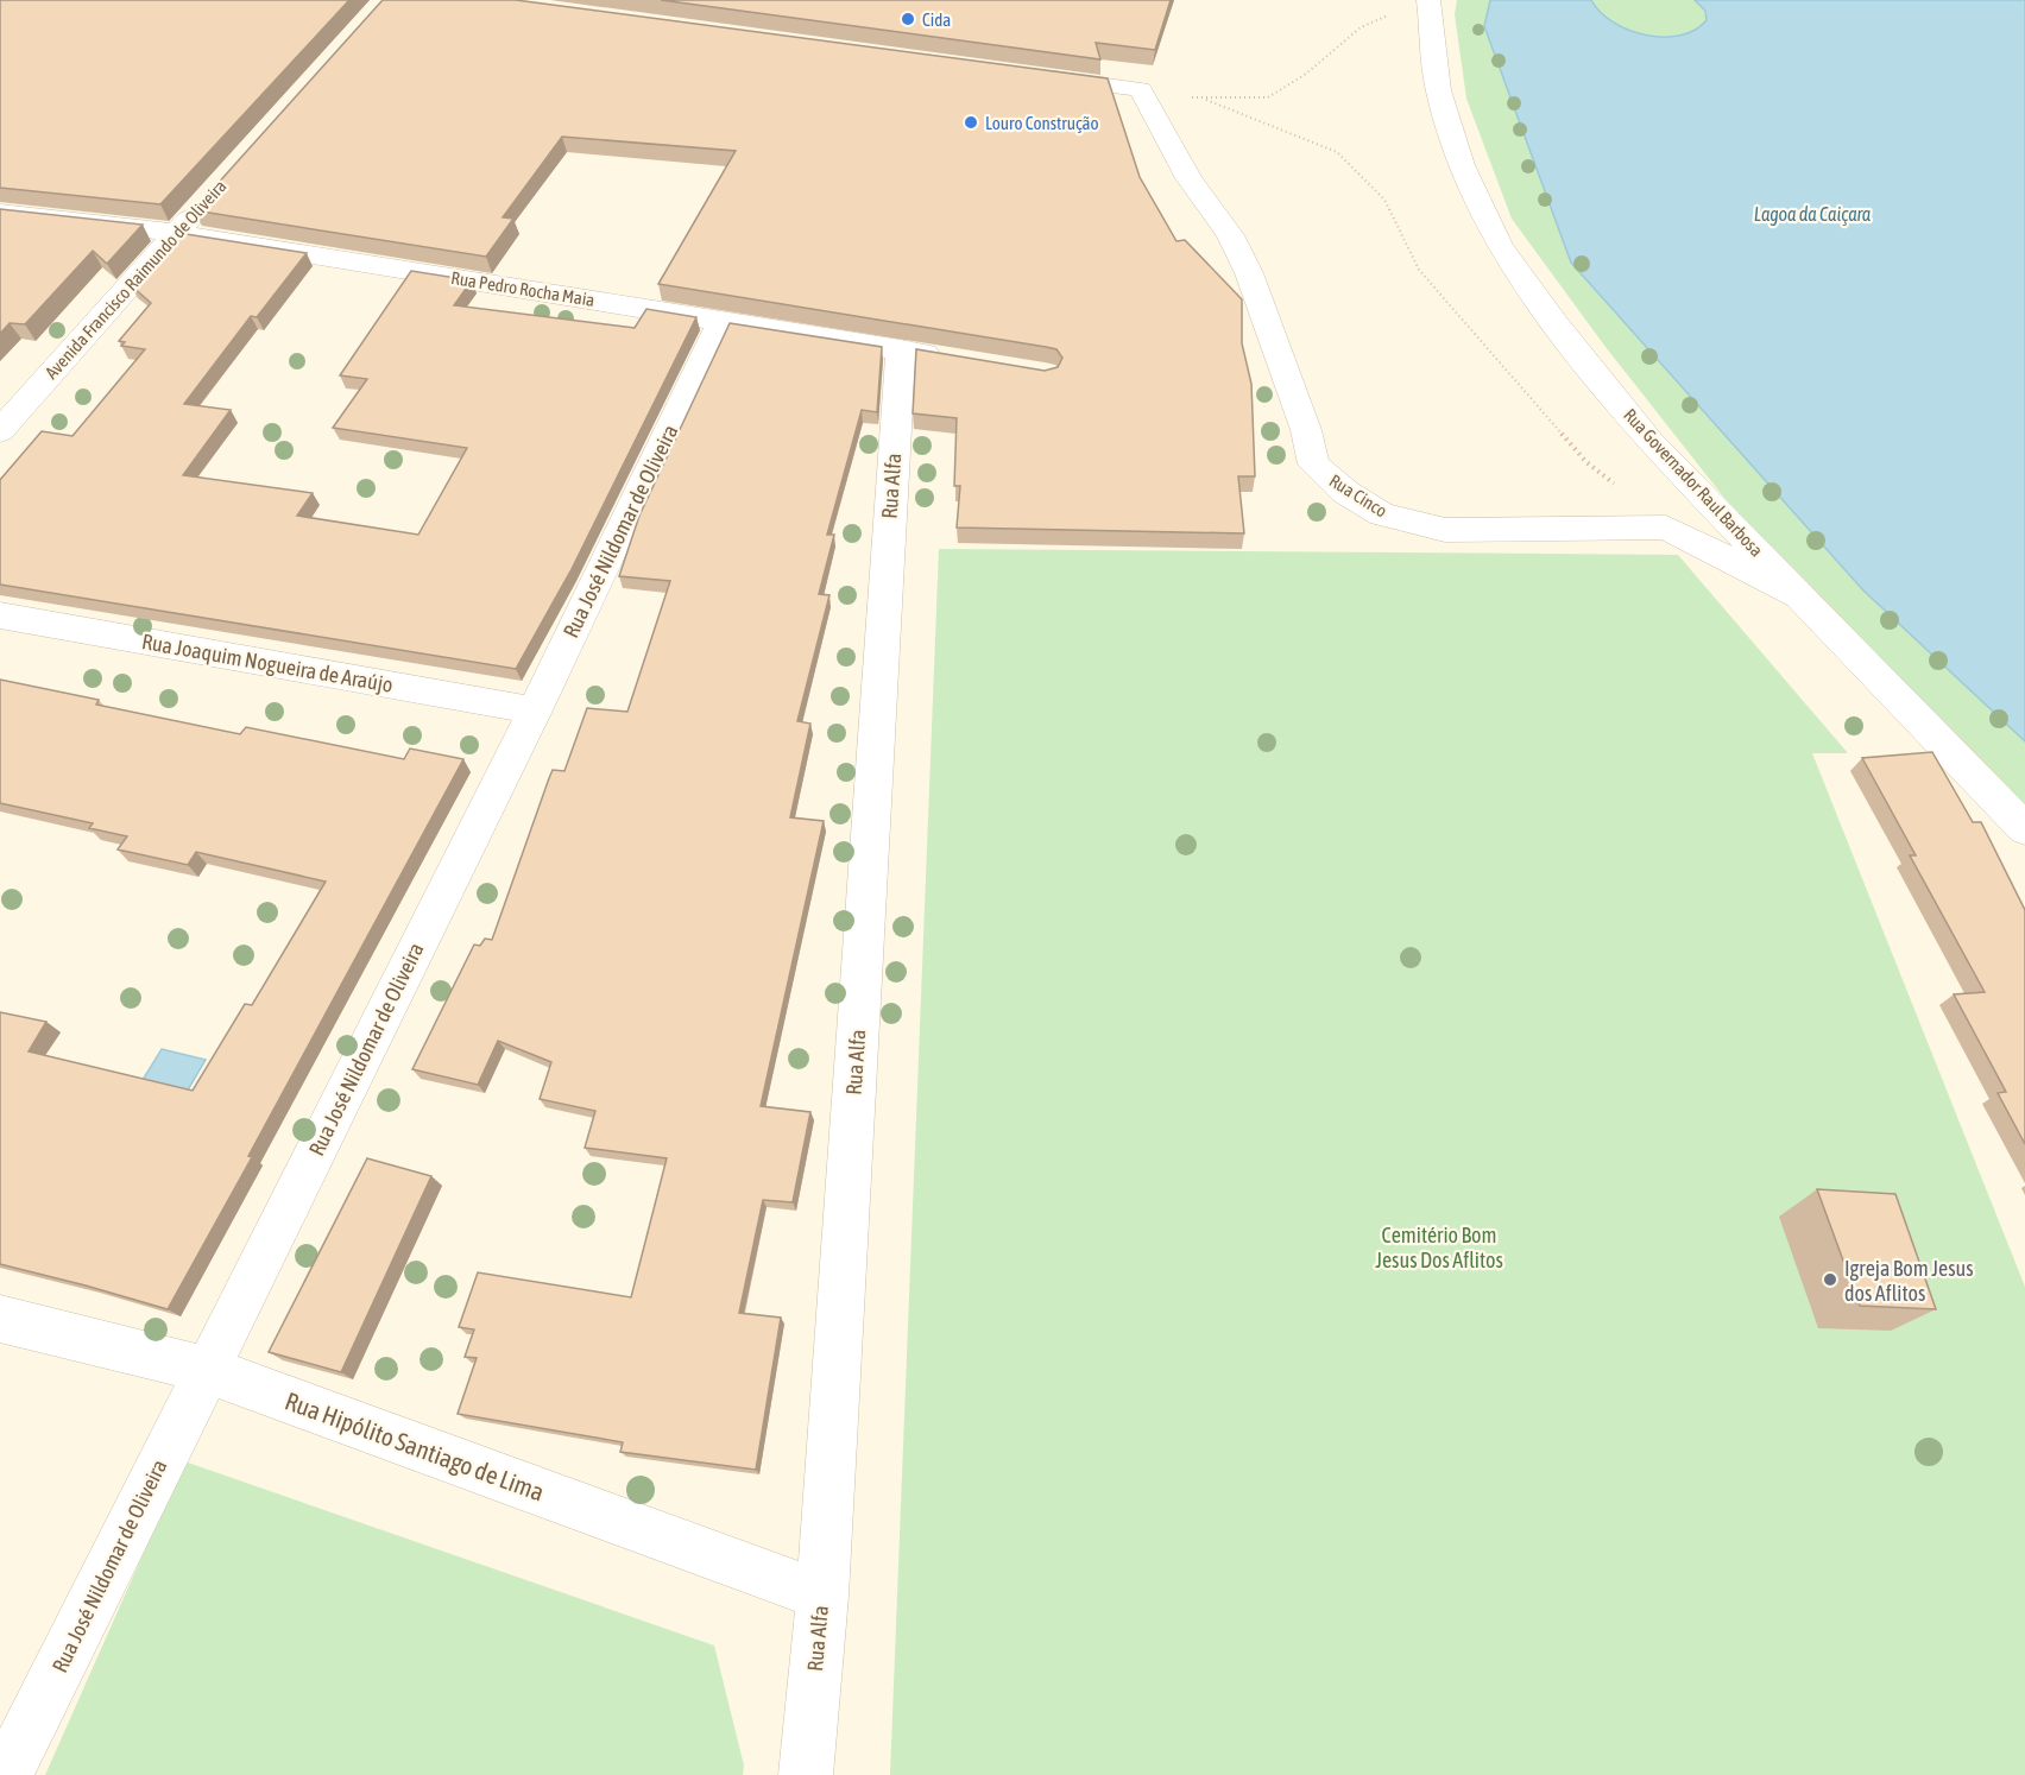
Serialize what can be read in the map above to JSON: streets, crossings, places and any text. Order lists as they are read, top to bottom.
{
  "streets": {
    "street": [
      "Avenida Francisco Raimundo de Oliveira",
      "Rua Pedro Rocha Maia",
      "Rua Governador Raul Barbosa",
      "Rua Alfa",
      "Rua Cinco",
      "Rua José Nildomar de Oliveira",
      "Rua Joaquim Nogueira de Araújo",
      "Rua Hipólito Santiago de Lima"
    ]
  },
  "crossings": [
    ["Avenida Francisco Raimundo de Oliveira", "Rua Pedro Rocha Maia"],
    ["Rua Pedro Rocha Maia", "Rua Alfa"],
    ["Rua Pedro Rocha Maia", "Rua José Nildomar de Oliveira"],
    ["Rua Governador Raul Barbosa", "Rua Cinco"],
    ["Rua Alfa", "Rua Hipólito Santiago de Lima"],
    ["Rua José Nildomar de Oliveira", "Rua Joaquim Nogueira de Araújo"],
    ["Rua José Nildomar de Oliveira", "Rua Hipólito Santiago de Lima"]
  ],
  "water": ["Lagoa da Caiçara"],
  "parks": ["Cemitério Bom Jesus Dos Aflitos"],
  "places": ["Cida", "Louro Construção", "Igreja Bom Jesus dos Aflitos"]
}
